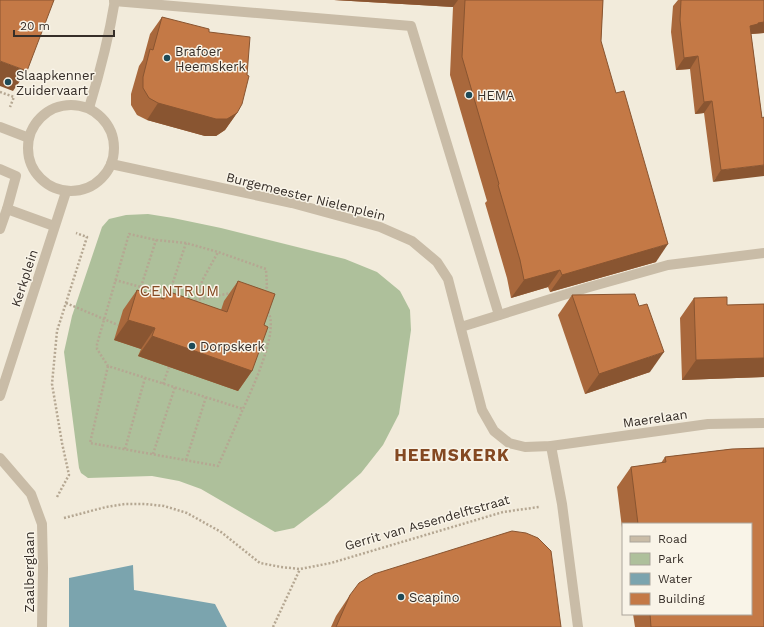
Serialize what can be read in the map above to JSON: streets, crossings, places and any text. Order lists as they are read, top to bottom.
{
  "streets": {
    "street": [
      "Burgemeester Nielenplein",
      "Kerkplein",
      "Maerelaan",
      "Zaalberglaan"
    ],
    "path": ["Gerrit van Assendelftstraat"]
  },
  "crossings": [
    ["Burgemeester Nielenplein", "Kerkplein"],
    ["Burgemeester Nielenplein", "Maerelaan"],
    ["Gerrit van Assendelftstraat", "Zaalberglaan"]
  ],
  "districts": ["CENTRUM", "HEEMSKERK"],
  "places": [
    "Brafoer Heemskerk",
    "Slaapkenner Zuidervaart",
    "HEMA",
    "Dorpskerk",
    "Scapino"
  ],
  "legend": [
    "Road",
    "Park",
    "Water",
    "Building"
  ],
  "scale_bar": "20 m"
}
